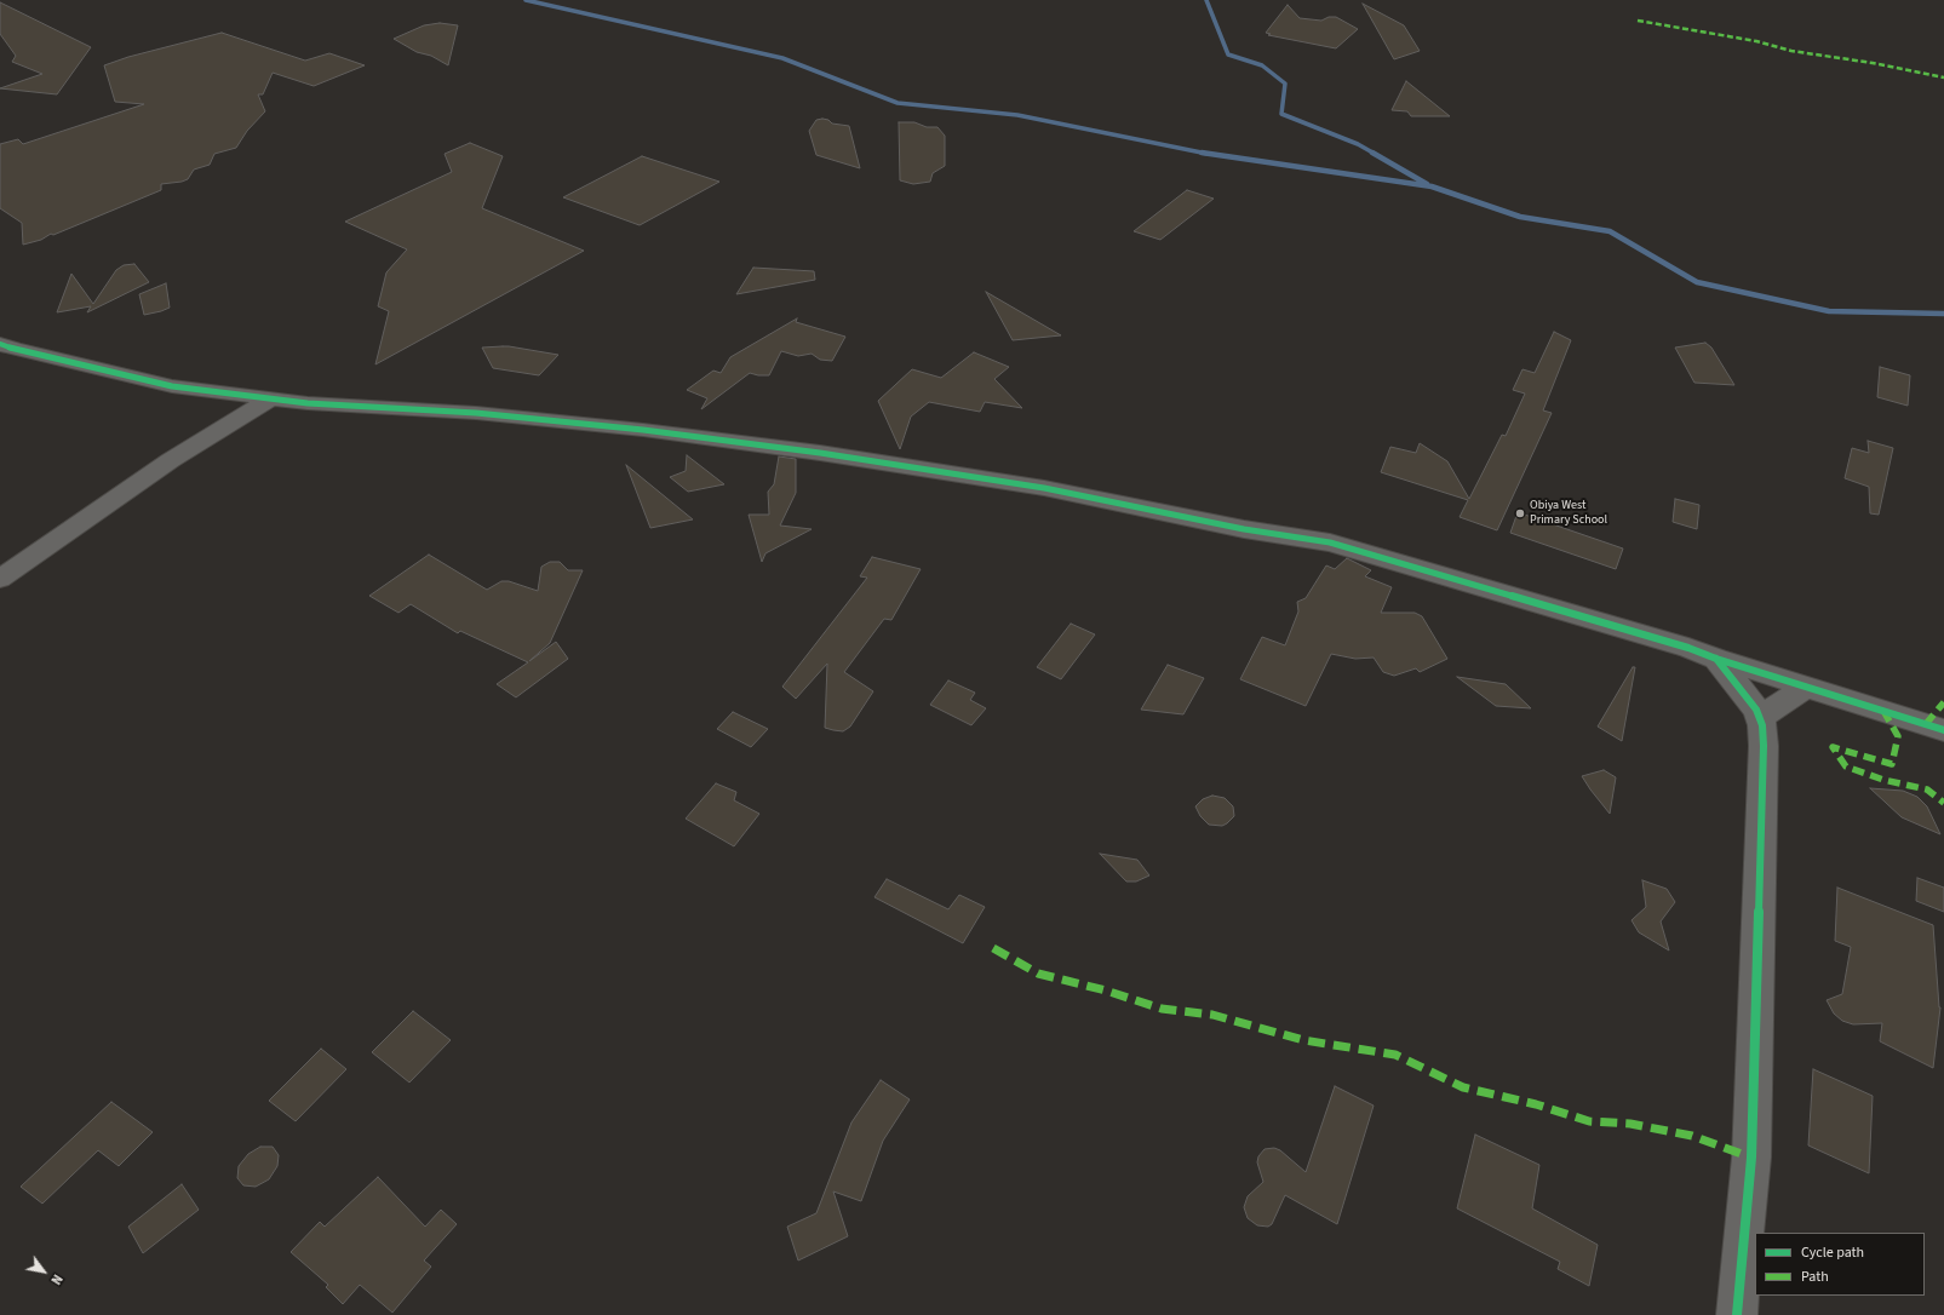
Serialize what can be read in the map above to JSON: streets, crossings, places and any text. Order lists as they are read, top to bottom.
{
  "places": ["Obiya West Primary School"],
  "legend": ["Cycle path", "Path"],
  "north": "bottom right"
}
